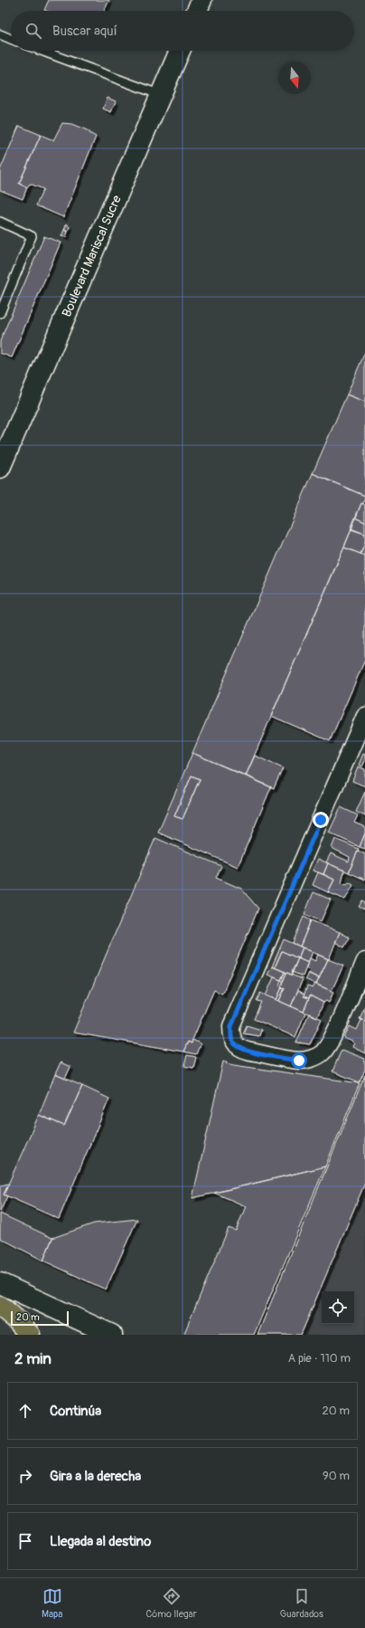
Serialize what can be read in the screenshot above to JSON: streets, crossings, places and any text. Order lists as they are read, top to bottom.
{
  "streets": {
    "street": ["Boulevard Mariscal Sucre"]
  },
  "scale_bar": "20 m",
  "north": "bottom",
  "page": {
    "search": "Buscar aquí",
    "scale": "20 m",
    "heading": ["2 min", "A pie · 110 m"],
    "list": [
      ["Continúa", "20 m"],
      ["Gira a la derecha", "90 m"],
      "Llegada al destino"
    ],
    "nav": ["Mapa", "Cómo llegar", "Guardados"]
  }
}
